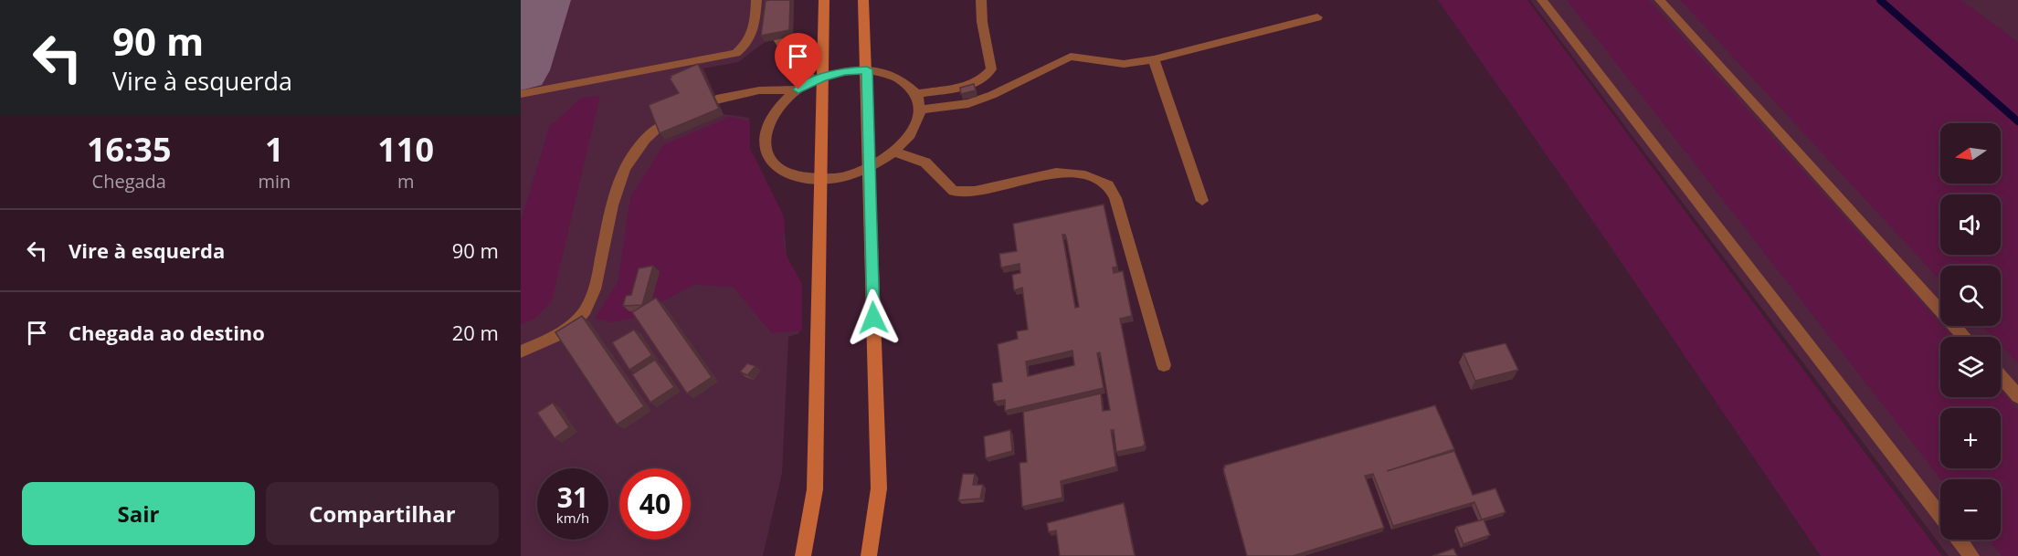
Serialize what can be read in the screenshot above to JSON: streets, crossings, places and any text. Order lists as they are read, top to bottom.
{
  "north": "left",
  "page": {
    "turn": ["90 m", "Vire à esquerda"],
    "eta": [
      "16:35",
      "Chegada",
      "1",
      "min",
      "110",
      "m"
    ],
    "map_buttons": ["+", "−"],
    "list": [
      {
        "name": "Vire à esquerda",
        "value": "90 m"
      },
      {
        "name": "Chegada ao destino",
        "value": "20 m"
      }
    ],
    "speed": "31 km/h",
    "limit": "40",
    "buttons": ["Sair", "Compartilhar"]
  }
}
